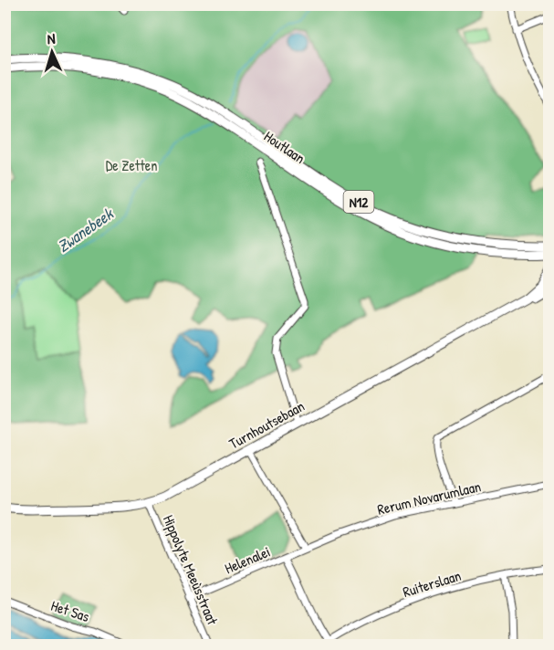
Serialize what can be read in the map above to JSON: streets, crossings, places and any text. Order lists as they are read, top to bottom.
{
  "streets": {
    "main road": ["Houtlaan", "N12", "Turnhoutsebaan"],
    "street": [
      "Rerum Novarumlaan",
      "Helenalei",
      "Hippolyte Meeùsstraat",
      "Ruiterslaan",
      "Het Sas"
    ]
  },
  "crossings": [
    ["Turnhoutsebaan", "Hippolyte Meeùsstraat"],
    ["Rerum Novarumlaan", "Helenalei"],
    ["Helenalei", "Hippolyte Meeùsstraat"]
  ],
  "water": ["Zwanebeek"],
  "parks": ["De Zetten"],
  "north": "top"
}
